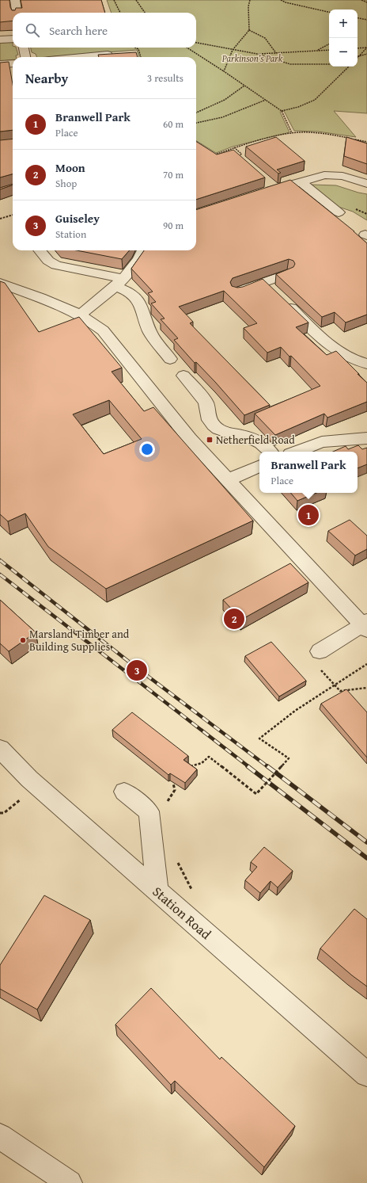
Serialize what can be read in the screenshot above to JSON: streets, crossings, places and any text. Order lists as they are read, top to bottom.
{
  "streets": {
    "street": ["Station Road"]
  },
  "parks": ["Parkinson’s Park"],
  "places": {
    "transit": ["Netherfield Road"],
    "other": ["Marsland Timber and Building Supplies"]
  },
  "page": {
    "map_buttons": ["+", "−"],
    "search": "Search here",
    "heading": ["Nearby", "3 results"],
    "list": [
      {
        "mark": "1",
        "name": "Branwell Park",
        "note": "Place",
        "value": "60 m"
      },
      {
        "mark": "2",
        "name": "Moon",
        "note": "Shop",
        "value": "70 m"
      },
      {
        "mark": "3",
        "name": "Guiseley",
        "note": "Station",
        "value": "90 m"
      }
    ],
    "popup": ["Branwell Park", "Place"],
    "pins": ["1", "2", "3"]
  }
}
